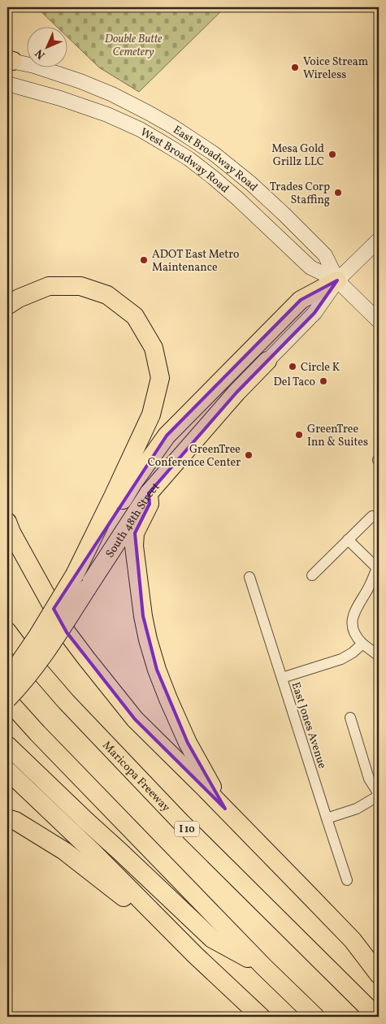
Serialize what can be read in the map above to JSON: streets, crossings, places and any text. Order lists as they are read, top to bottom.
{
  "streets": {
    "highway": ["South 48th Street", "Maricopa Freeway", "I 10"],
    "main road": ["East Broadway Road", "West Broadway Road"],
    "street": ["East Jones Avenue"]
  },
  "crossings": [
    ["East Broadway Road", "West Broadway Road"],
    ["East Broadway Road", "South 48th Street"],
    ["West Broadway Road", "South 48th Street"]
  ],
  "parks": ["Double Butte Cemetery"],
  "places": [
    "Voice Stream Wireless",
    "Mesa Gold Grillz LLC",
    "Trades Corp Staffing",
    "ADOT East Metro Maintenance",
    "Circle K",
    "Del Taco",
    "GreenTree Inn & Suites",
    "GreenTree Conference Center"
  ],
  "north": "bottom left"
}
